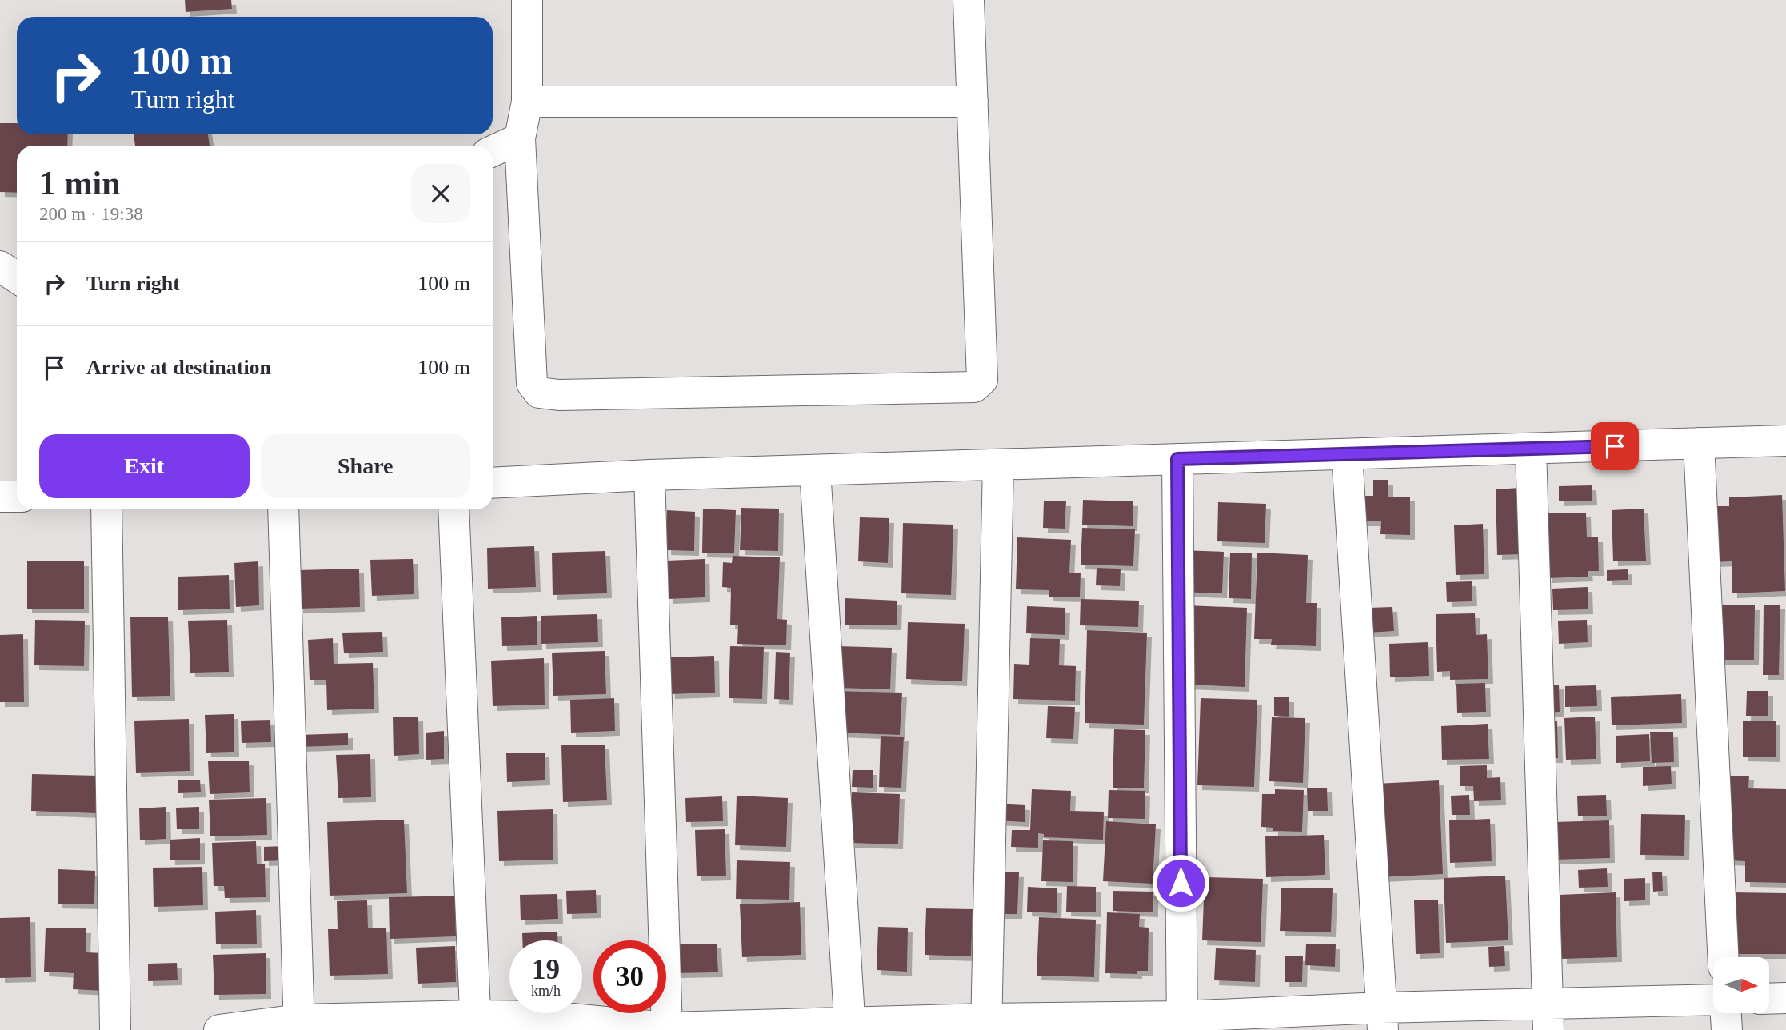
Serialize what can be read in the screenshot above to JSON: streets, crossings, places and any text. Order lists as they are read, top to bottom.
{
  "north": "right",
  "page": {
    "turn": ["100 m", "Turn right"],
    "heading": ["1 min", "200 m · 19:38"],
    "list": [
      {
        "name": "Turn right",
        "value": "100 m"
      },
      {
        "name": "Arrive at destination",
        "value": "100 m"
      }
    ],
    "buttons": ["Exit", "Share"],
    "speed": "19 km/h",
    "limit": "30"
  }
}
